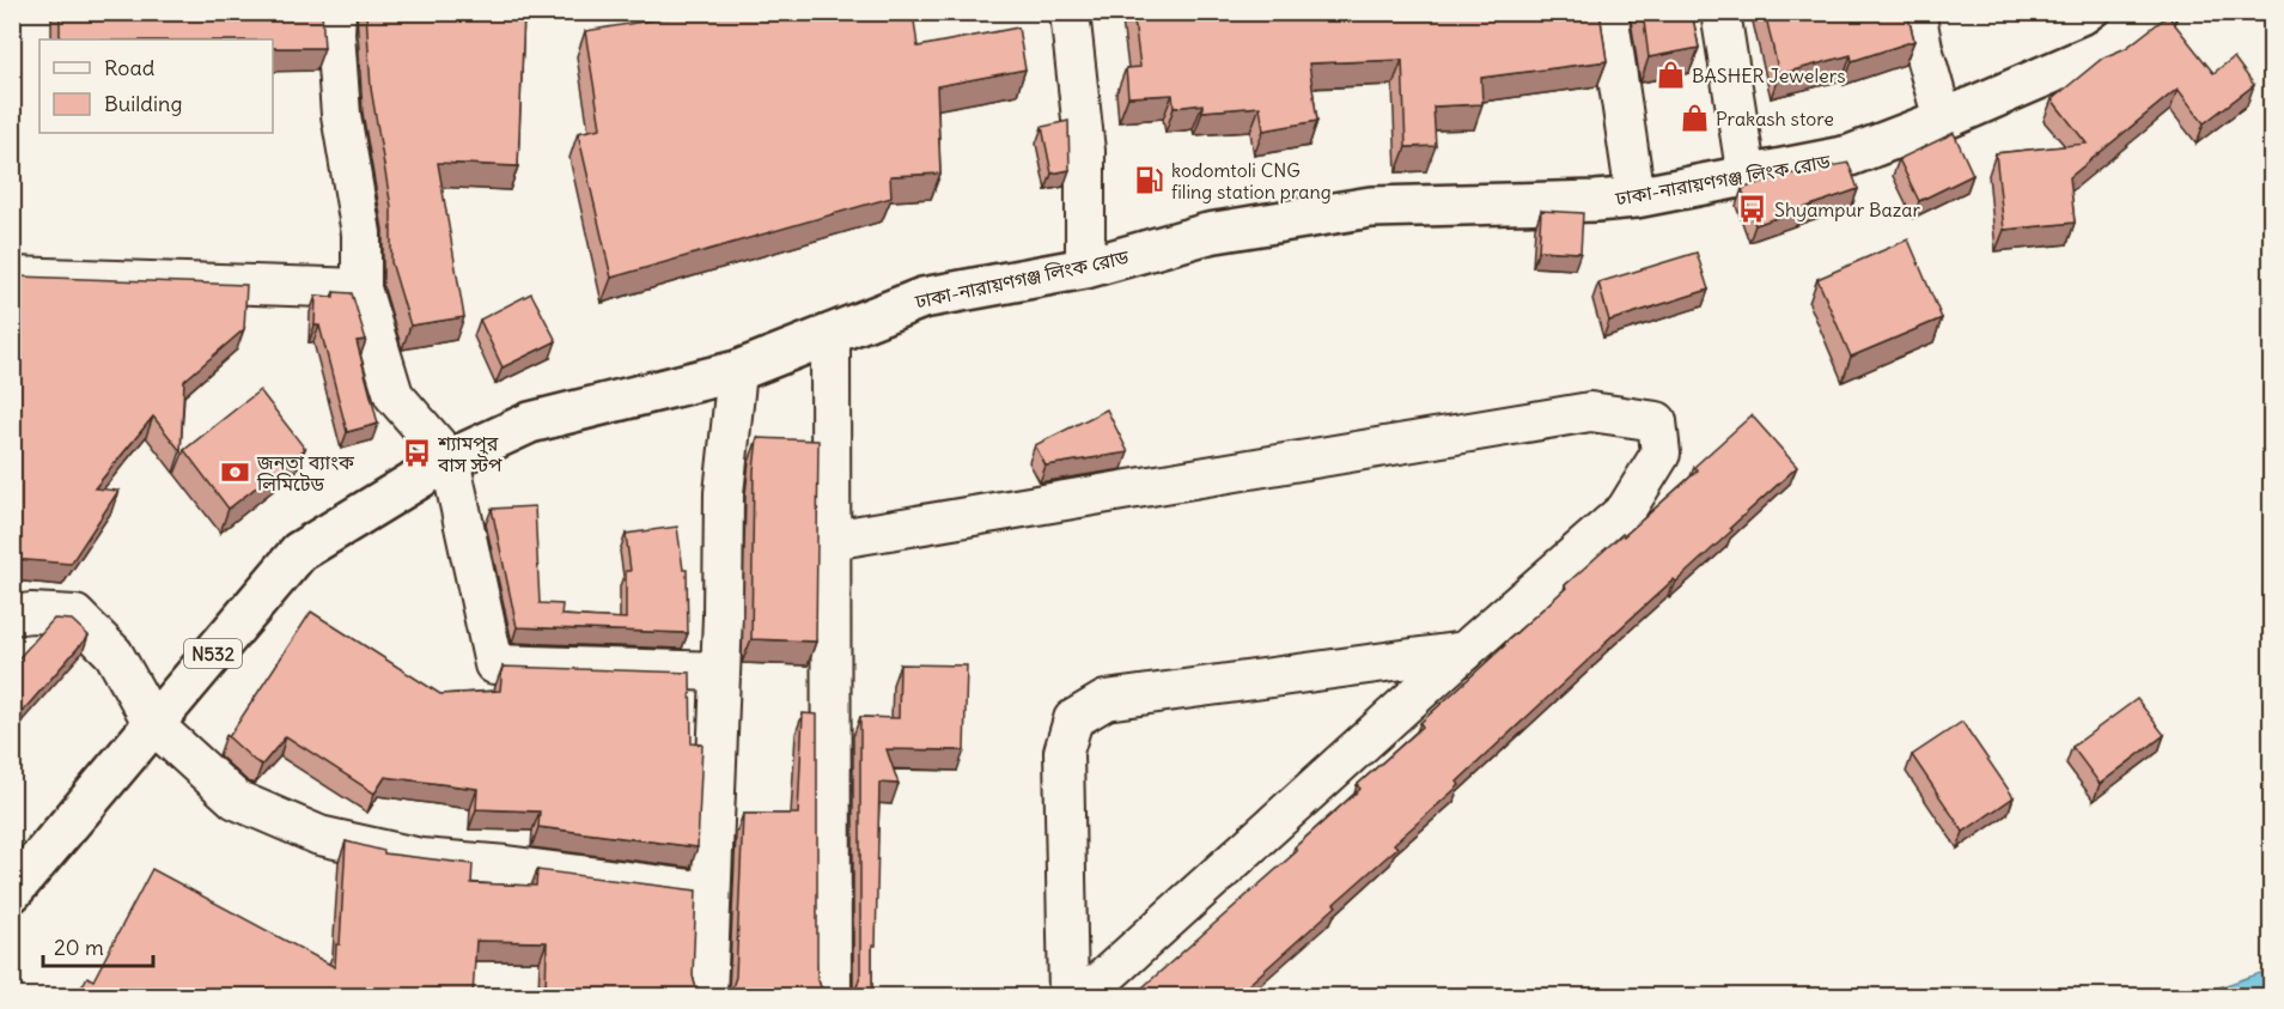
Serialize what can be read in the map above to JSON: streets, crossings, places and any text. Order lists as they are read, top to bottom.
{
  "streets": {
    "highway": ["ঢাকা-নারায়ণগঞ্জ লিংক রোড", "N532"]
  },
  "places": {
    "shop": ["BASHER Jewelers", "Prakash store"],
    "fuel station": ["kodomtoli CNG filing station prang"],
    "bus stop": ["Shyampur Bazar", "শ্যামপুর বাস স্টপ"],
    "bank": ["জনতা ব্যাংক লিমিটেড"]
  },
  "legend": ["Road", "Building"],
  "scale_bar": "20 m"
}
